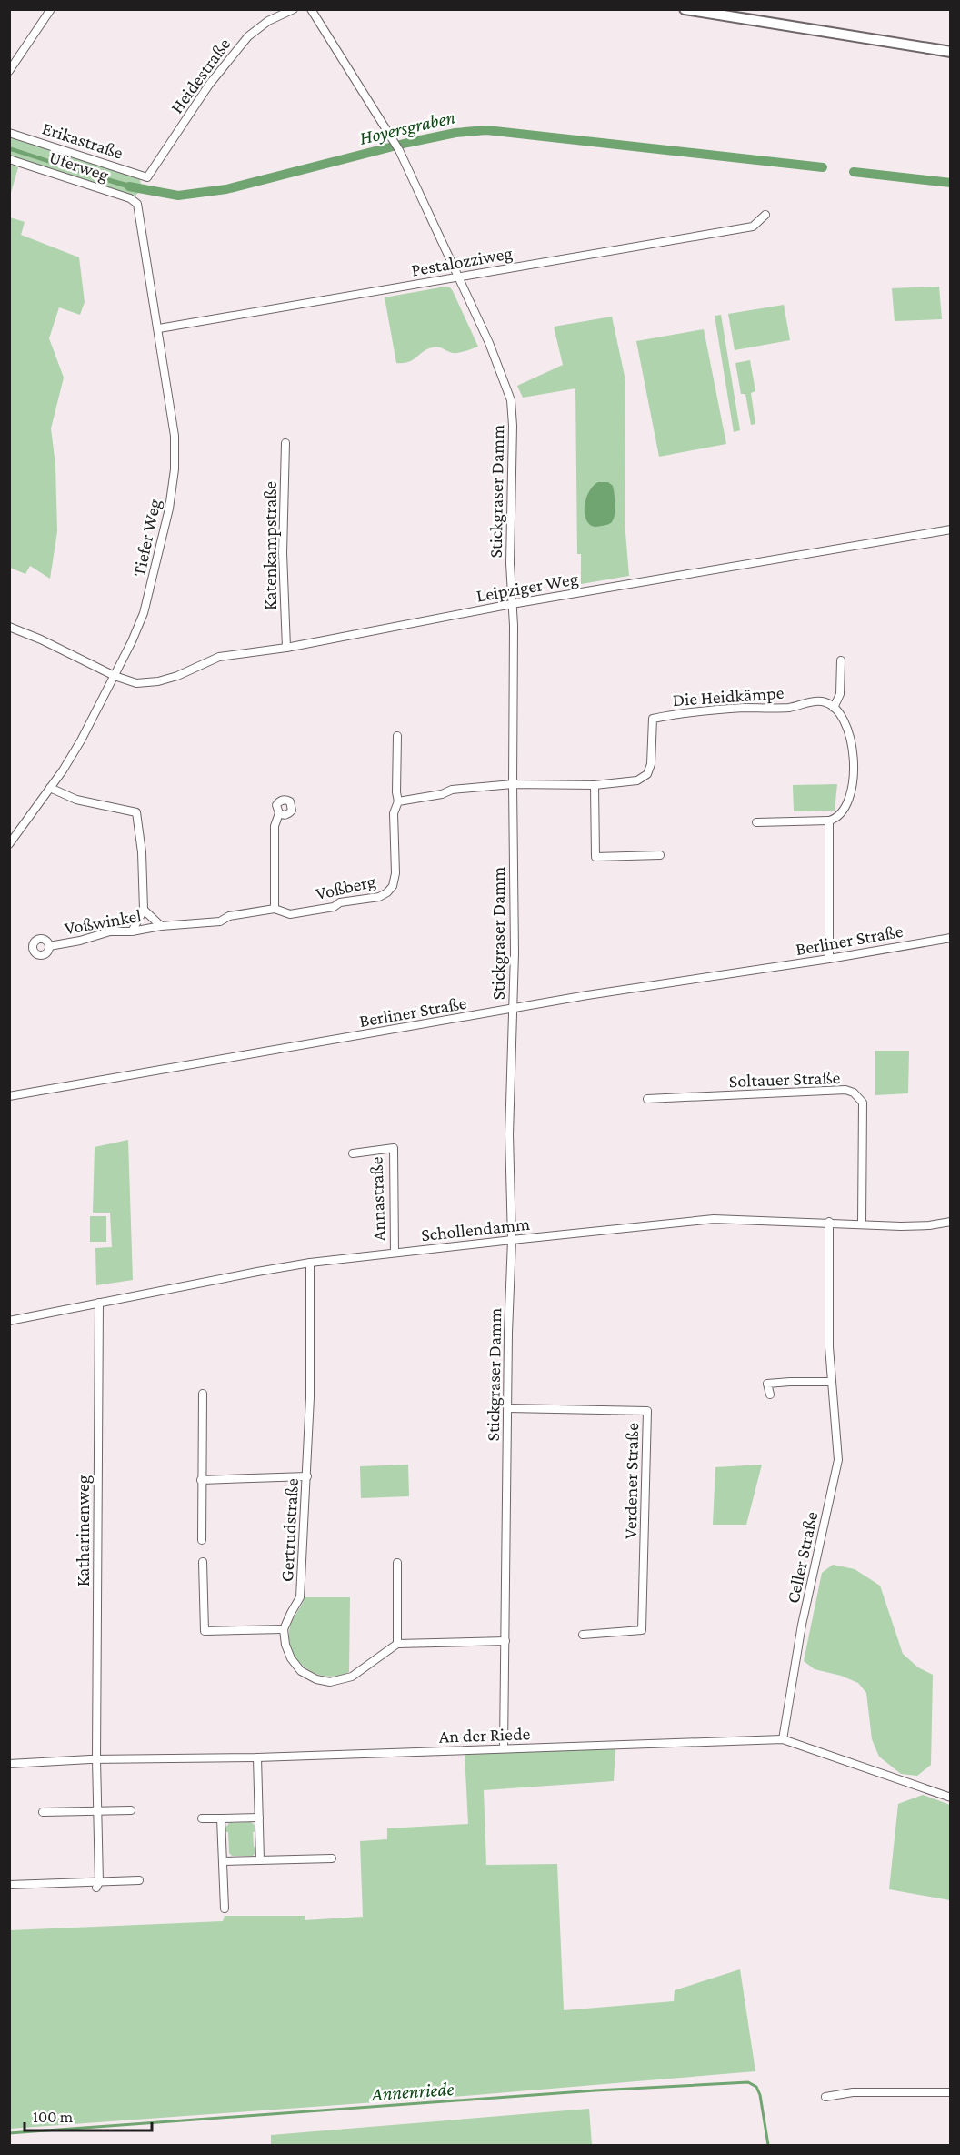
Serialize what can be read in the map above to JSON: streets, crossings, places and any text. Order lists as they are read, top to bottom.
{
  "streets": {
    "street": [
      "Heidestraße",
      "Erikastraße",
      "Uferweg",
      "Pestalozziweg",
      "Stickgraser Damm",
      "Tiefer Weg",
      "Katenkampstraße",
      "Leipziger Weg",
      "Die Heidkämpe",
      "Voßberg",
      "Voßwinkel",
      "Berliner Straße",
      "Soltauer Straße",
      "Annastraße",
      "Schollendamm",
      "Verdener Straße",
      "Gertrudstraße",
      "Katharinenweg",
      "Celler Straße",
      "An der Riede"
    ]
  },
  "crossings": [
    ["Heidestraße", "Erikastraße"],
    ["Uferweg", "Tiefer Weg"],
    ["Pestalozziweg", "Stickgraser Damm"],
    ["Pestalozziweg", "Tiefer Weg"],
    ["Stickgraser Damm", "Leipziger Weg"],
    ["Stickgraser Damm", "Die Heidkämpe"],
    ["Stickgraser Damm", "Berliner Straße"],
    ["Stickgraser Damm", "Schollendamm"],
    ["Stickgraser Damm", "Verdener Straße"],
    ["Stickgraser Damm", "An der Riede"],
    ["Tiefer Weg", "Leipziger Weg"],
    ["Katenkampstraße", "Leipziger Weg"],
    ["Voßberg", "Voßwinkel"],
    ["Soltauer Straße", "Schollendamm"],
    ["Annastraße", "Schollendamm"],
    ["Schollendamm", "Gertrudstraße"],
    ["Schollendamm", "Katharinenweg"],
    ["Schollendamm", "Celler Straße"],
    ["Katharinenweg", "An der Riede"],
    ["Celler Straße", "An der Riede"]
  ],
  "water": ["Hoyersgraben", "Annenriede"],
  "scale_bar": "100 m"
}
